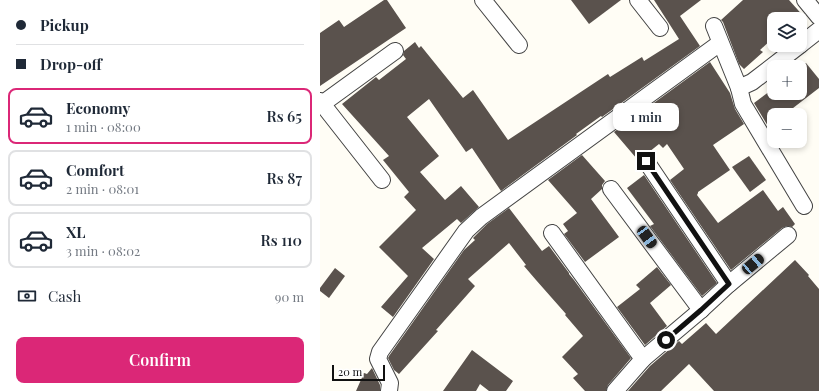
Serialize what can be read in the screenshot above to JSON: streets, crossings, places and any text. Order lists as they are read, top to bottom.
{
  "scale_bar": "20 m",
  "page": {
    "banner": ["Pickup", "Drop-off"],
    "map_buttons": ["+", "−"],
    "list": [
      {
        "name": "Economy",
        "note": "1 min · 08:00",
        "value": "Rs 65"
      },
      {
        "name": "Comfort",
        "note": "2 min · 08:01",
        "value": "Rs 87"
      },
      {
        "name": "XL",
        "note": "3 min · 08:02",
        "value": "Rs 110"
      }
    ],
    "bubble": "1 min",
    "pay": ["Cash", "90 m"],
    "buttons": "Confirm",
    "scale": "20 m"
  }
}
